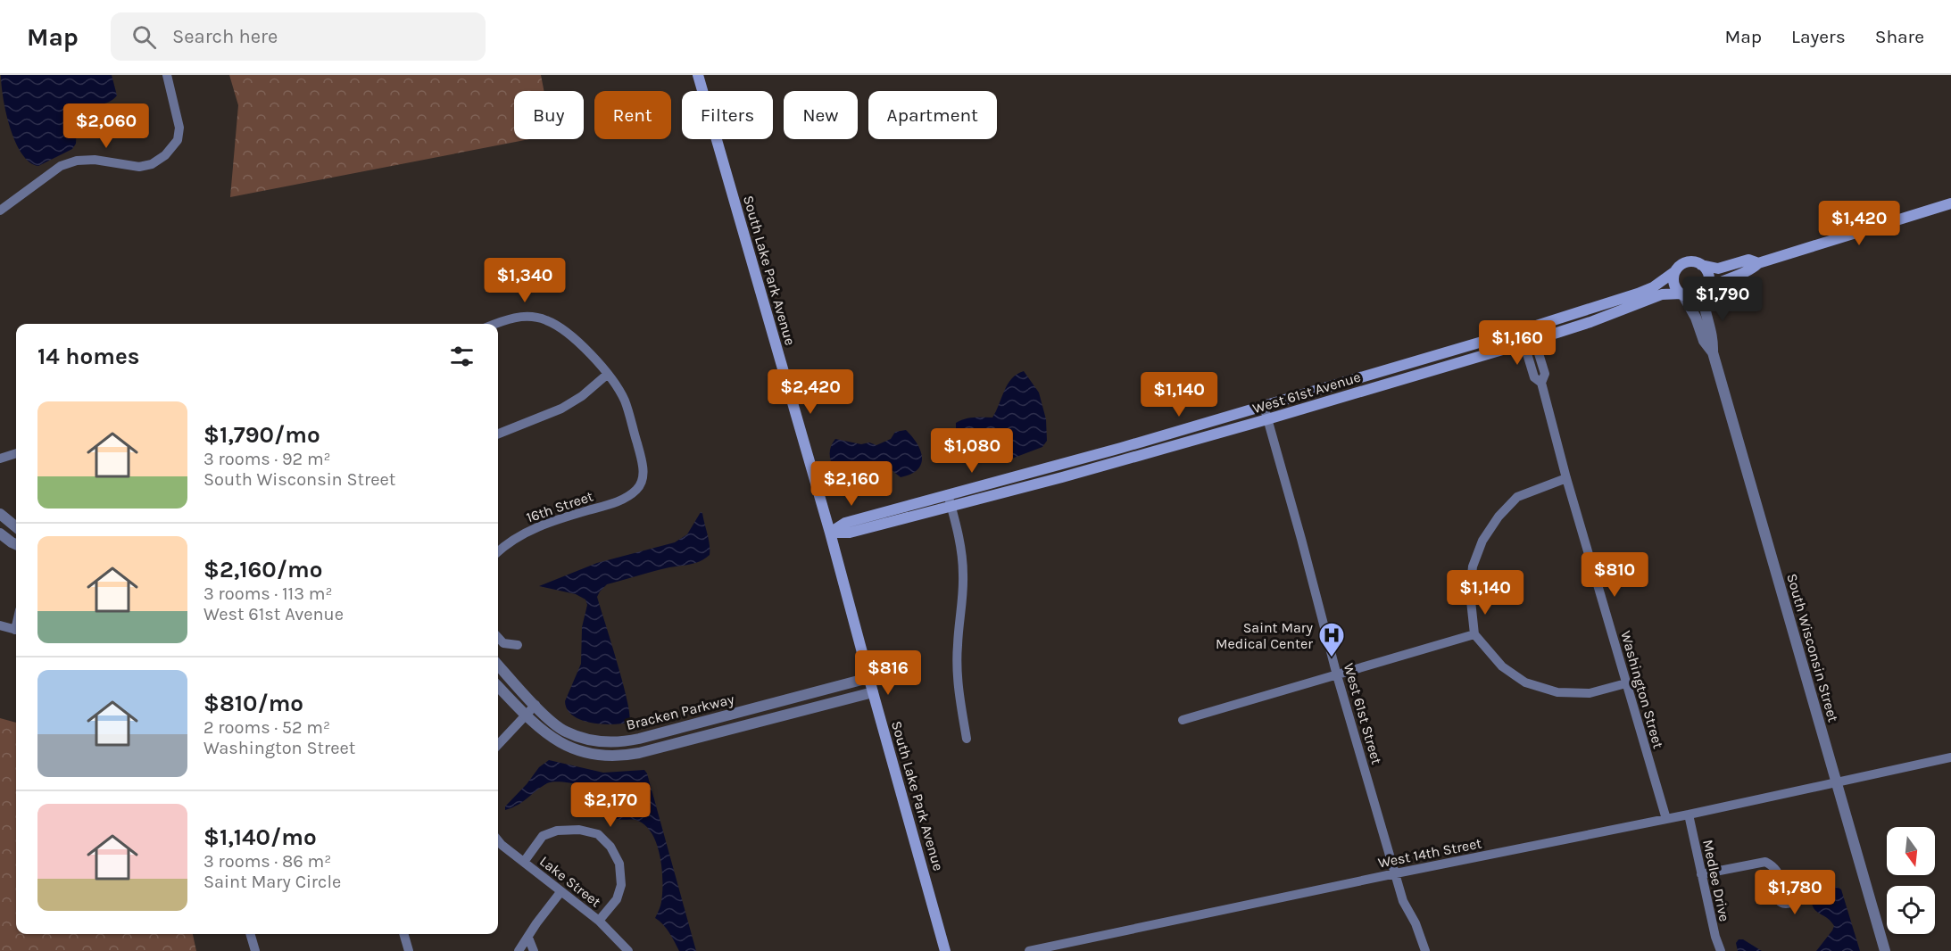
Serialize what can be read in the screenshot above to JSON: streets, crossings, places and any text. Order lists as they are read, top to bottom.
{
  "streets": {
    "main road": ["South Lake Park Avenue", "West 61st Avenue"],
    "street": [
      "16th Street",
      "South Wisconsin Street",
      "Washington Street",
      "Bracken Parkway",
      "West 61st Street",
      "West 14th Street",
      "Medlee Drive",
      "Lake Street"
    ]
  },
  "crossings": [
    ["South Lake Park Avenue", "West 61st Avenue"],
    ["South Lake Park Avenue", "Bracken Parkway"],
    ["West 61st Avenue", "South Wisconsin Street"],
    ["West 61st Avenue", "Washington Street"],
    ["West 61st Avenue", "West 61st Street"],
    ["South Wisconsin Street", "West 14th Street"],
    ["Washington Street", "West 14th Street"],
    ["West 61st Street", "West 14th Street"],
    ["West 14th Street", "Medlee Drive"]
  ],
  "places": {
    "hospital": ["Saint Mary Medical Center"]
  },
  "north": "bottom",
  "page": {
    "header": "Map",
    "search": "Search here",
    "nav": ["Map", "Layers", "Share"],
    "chip": [
      "Buy",
      "Rent",
      "Filters",
      "New",
      "Apartment"
    ],
    "price": [
      "$2,060",
      "$1,420",
      "$1,340",
      "$1,790",
      "$1,160",
      "$2,420",
      "$1,140",
      "$1,080",
      "$2,160",
      "$810",
      "$1,140",
      "$816",
      "$2,170",
      "$1,780"
    ],
    "heading": "14 homes",
    "list": [
      {
        "name": "$1,790/mo",
        "note": "3 rooms · 92 m² · South Wisconsin Street"
      },
      {
        "name": "$2,160/mo",
        "note": "3 rooms · 113 m² · West 61st Avenue"
      },
      {
        "name": "$810/mo",
        "note": "2 rooms · 52 m² · Washington Street"
      },
      {
        "name": "$1,140/mo",
        "note": "3 rooms · 86 m² · Saint Mary Circle"
      }
    ]
  }
}
